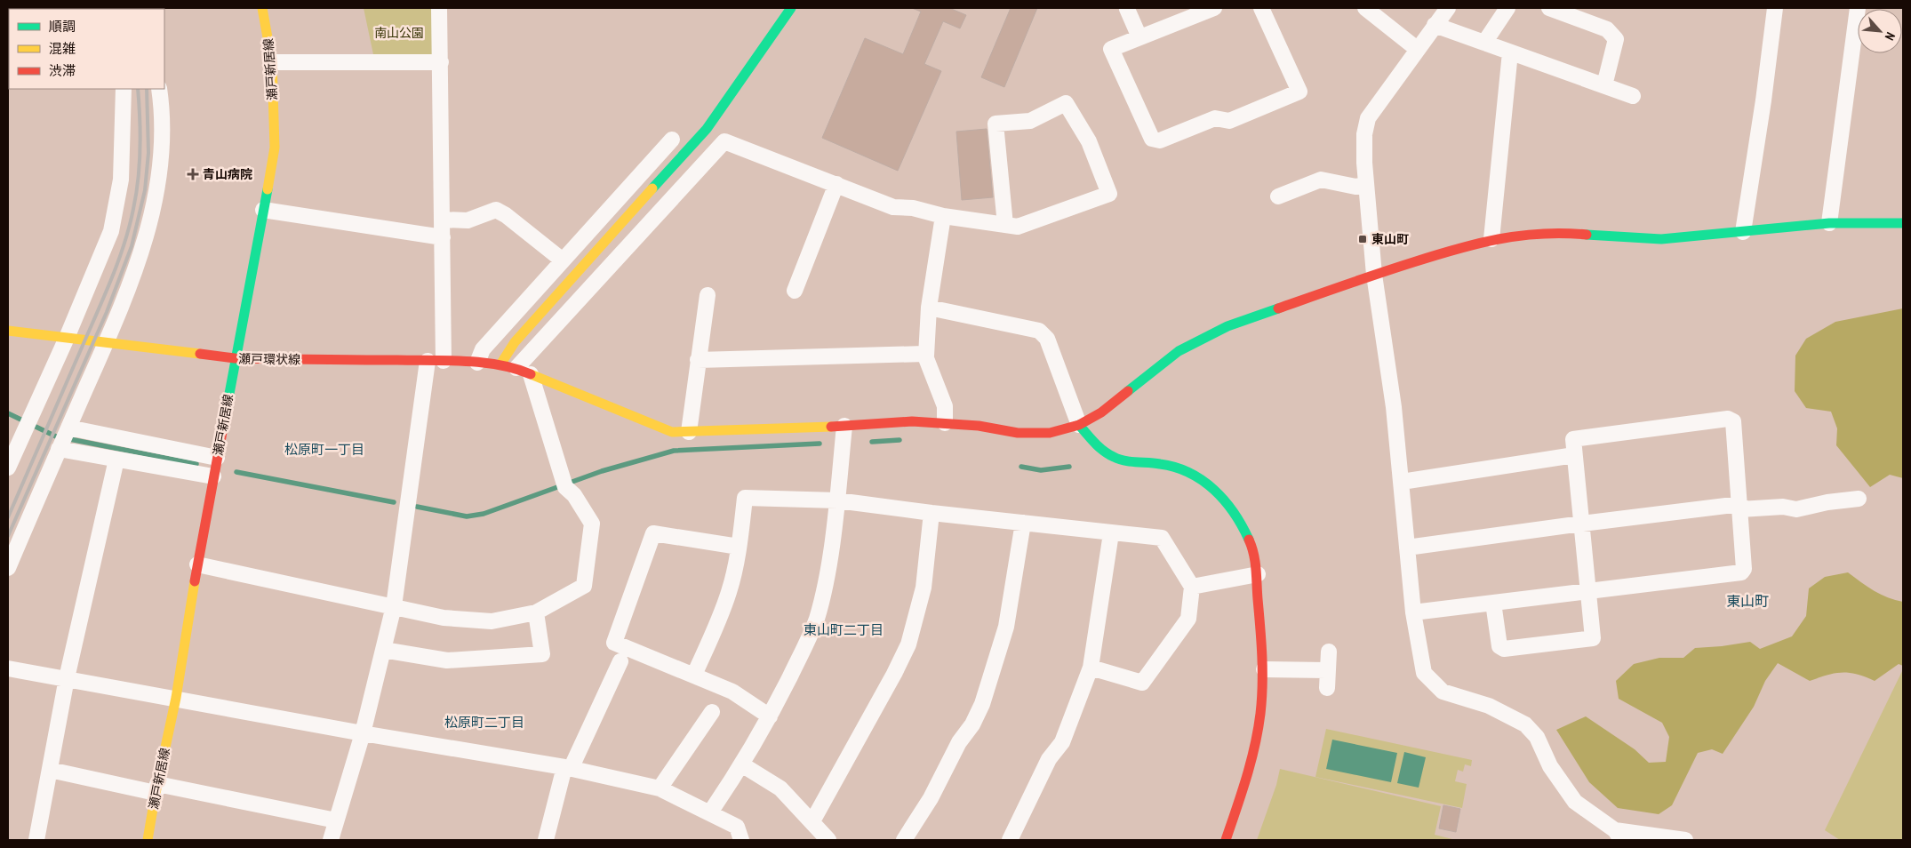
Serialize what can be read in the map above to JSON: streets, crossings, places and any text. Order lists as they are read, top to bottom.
{
  "streets": {
    "street": ["瀬戸新居線", "瀬戸環状線"]
  },
  "crossings": [
    ["瀬戸新居線", "瀬戸環状線"]
  ],
  "districts": [
    "松原町一丁目",
    "東山町",
    "東山町二丁目",
    "松原町二丁目"
  ],
  "parks": ["南山公園"],
  "places": {
    "health": ["青山病院"],
    "transit": ["東山町"]
  },
  "legend": ["順調", "混雑", "渋滞"],
  "north": "bottom right"
}
